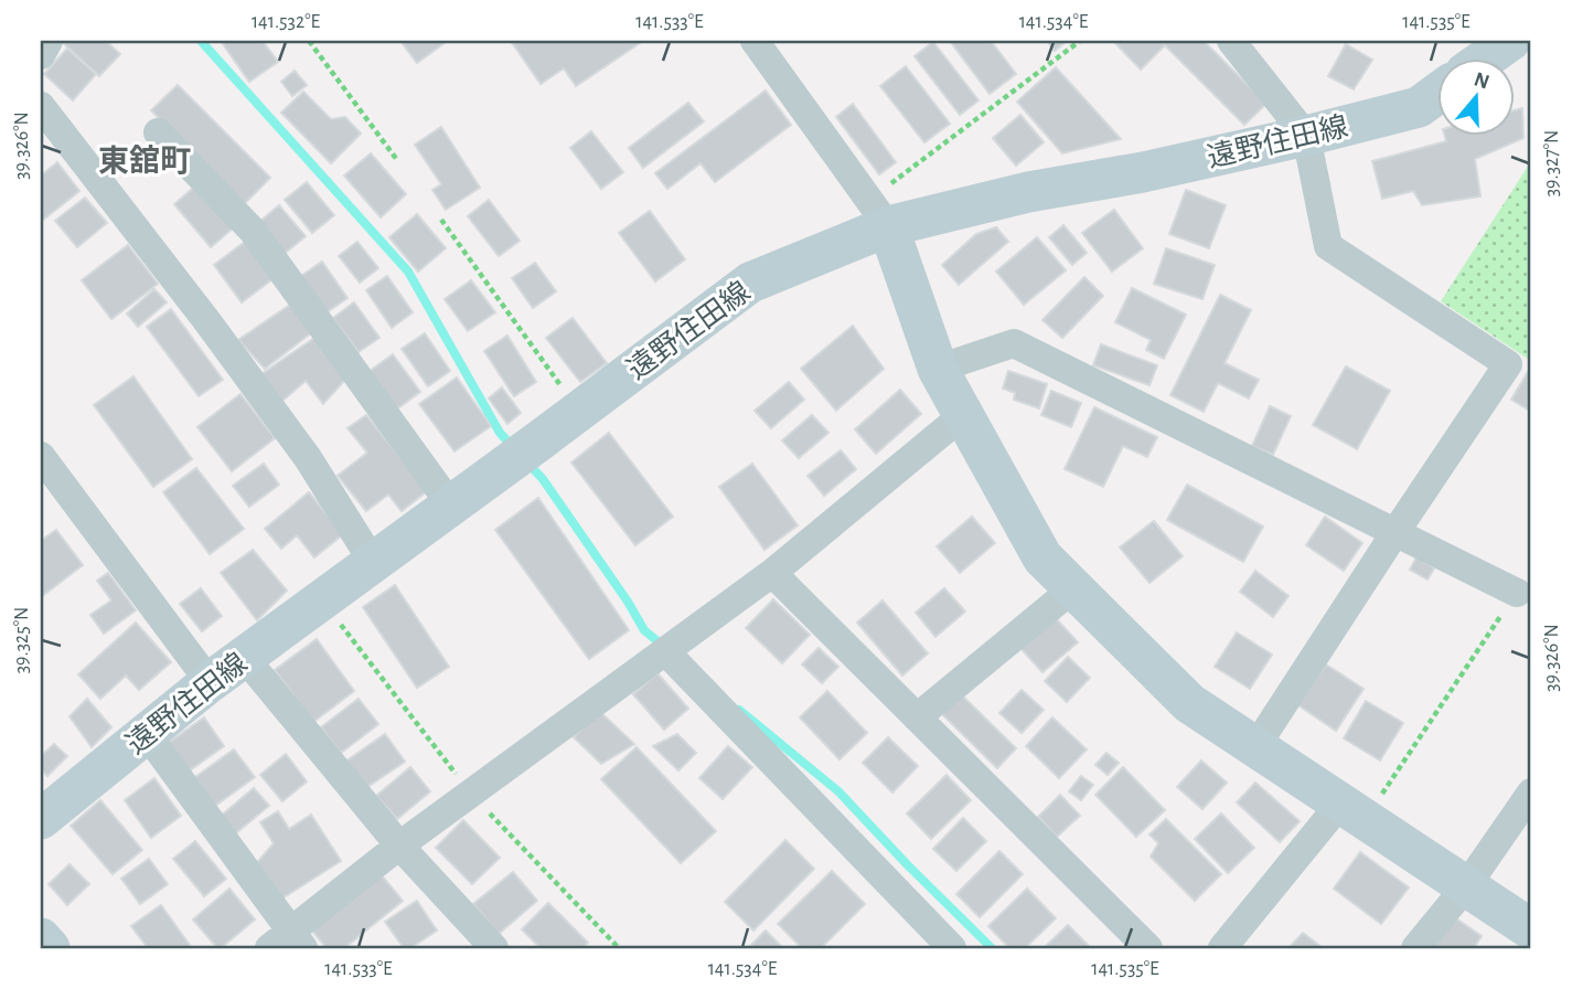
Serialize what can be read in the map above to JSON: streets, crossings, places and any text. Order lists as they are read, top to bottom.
{
  "streets": {
    "main road": ["遠野住田線"]
  },
  "districts": ["東舘町"],
  "north": "top",
  "coordinates": [
    "141.532°E",
    "141.533°E",
    "141.534°E",
    "141.535°E",
    "39.326°N",
    "39.327°N",
    "39.325°N"
  ]
}
